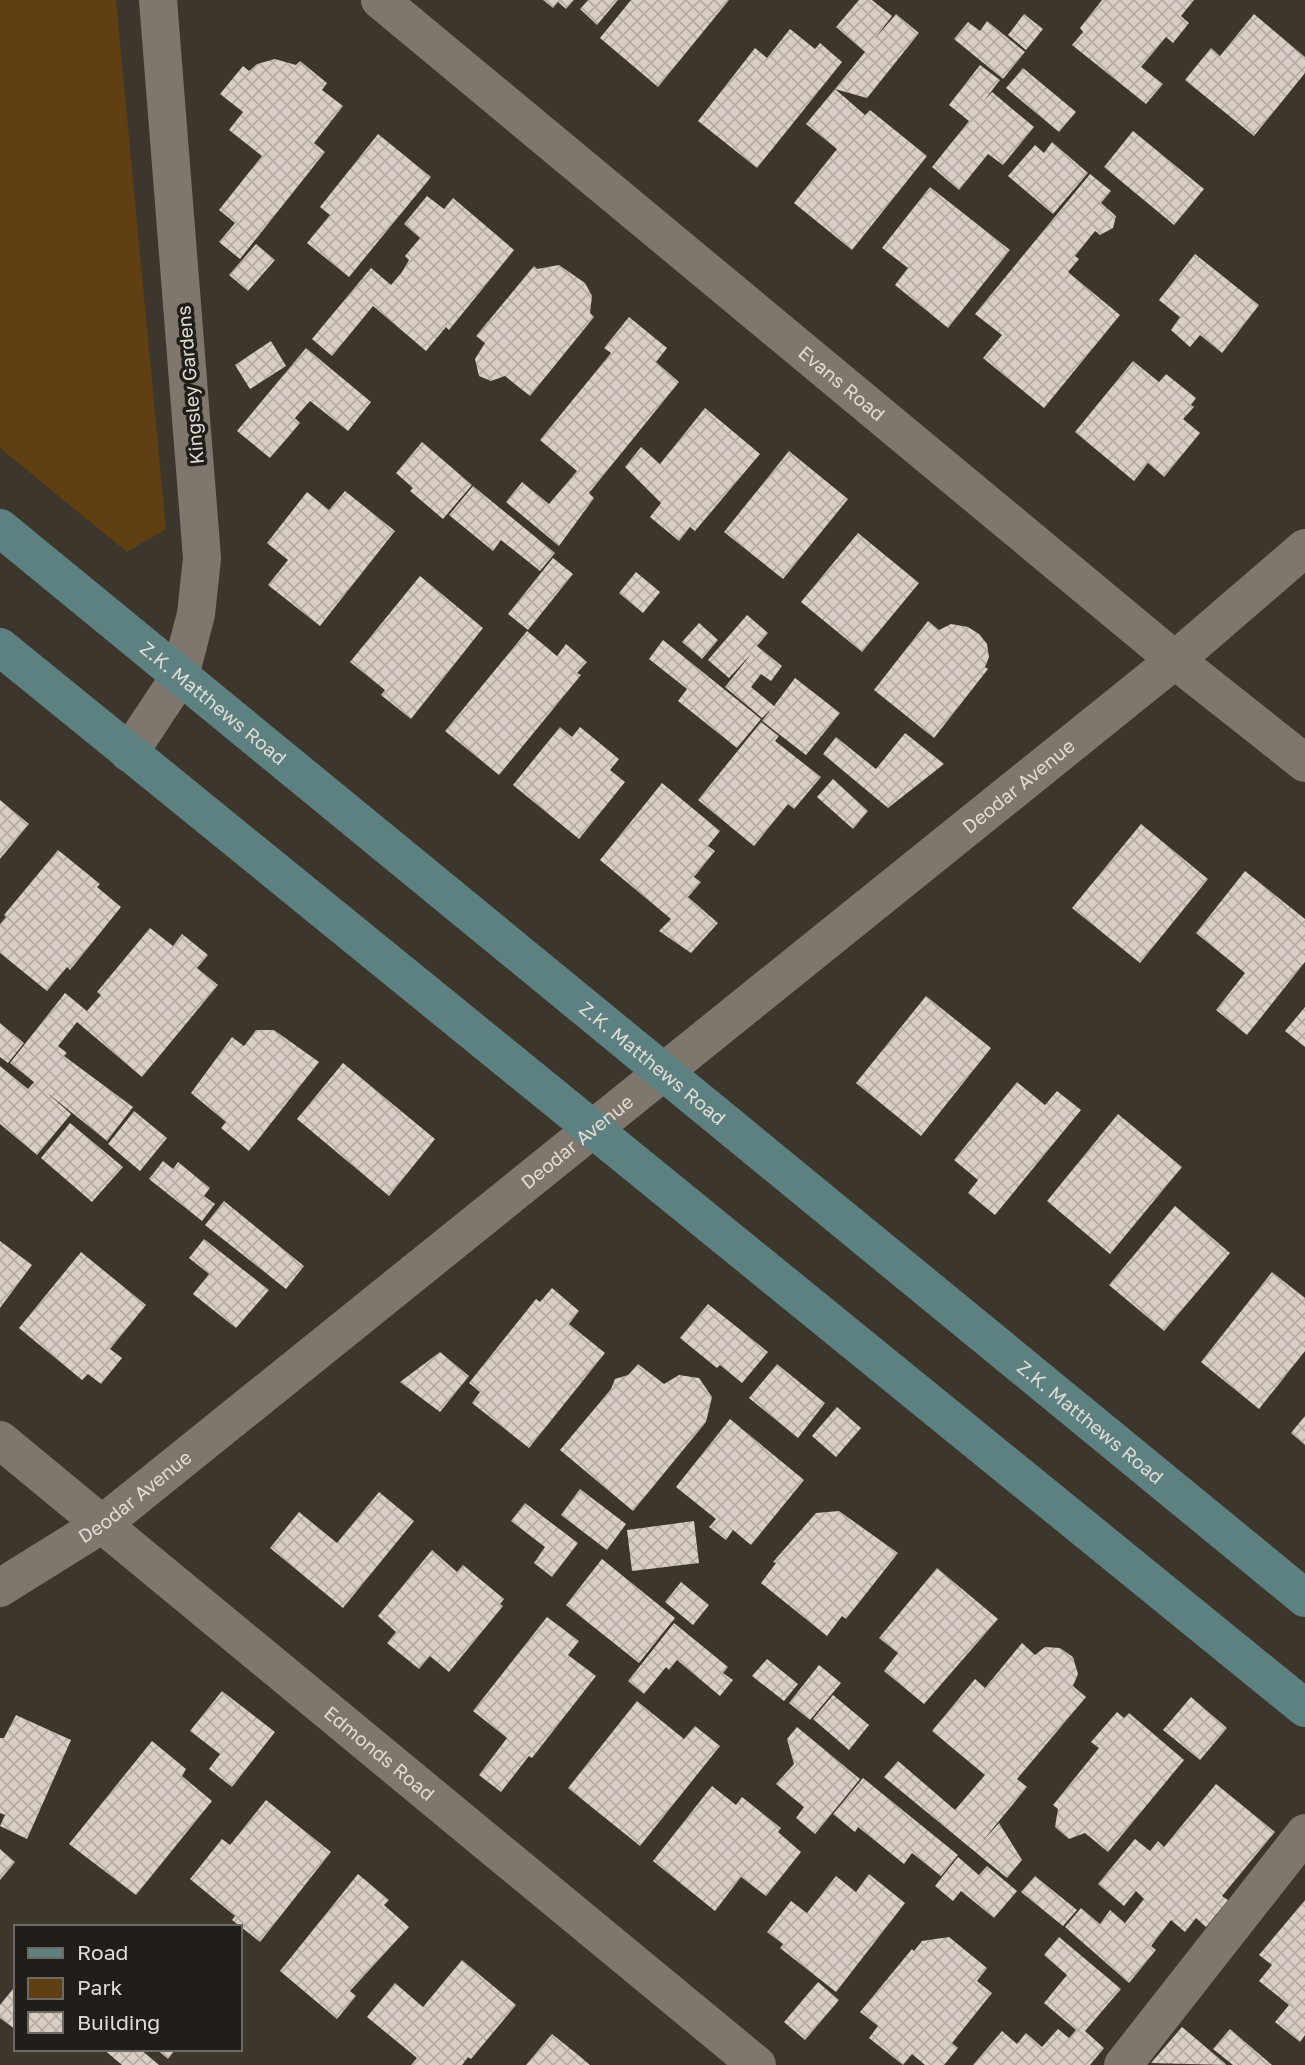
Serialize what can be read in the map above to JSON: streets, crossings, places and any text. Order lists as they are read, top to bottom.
{
  "streets": {
    "street": [
      "Evans Road",
      "Kingsley Gardens",
      "Z.K. Matthews Road",
      "Deodar Avenue",
      "Edmonds Road"
    ]
  },
  "crossings": [
    ["Evans Road", "Deodar Avenue"],
    ["Kingsley Gardens", "Z.K. Matthews Road"],
    ["Z.K. Matthews Road", "Deodar Avenue"],
    ["Deodar Avenue", "Edmonds Road"]
  ],
  "legend": ["Road", "Park", "Building"]
}
